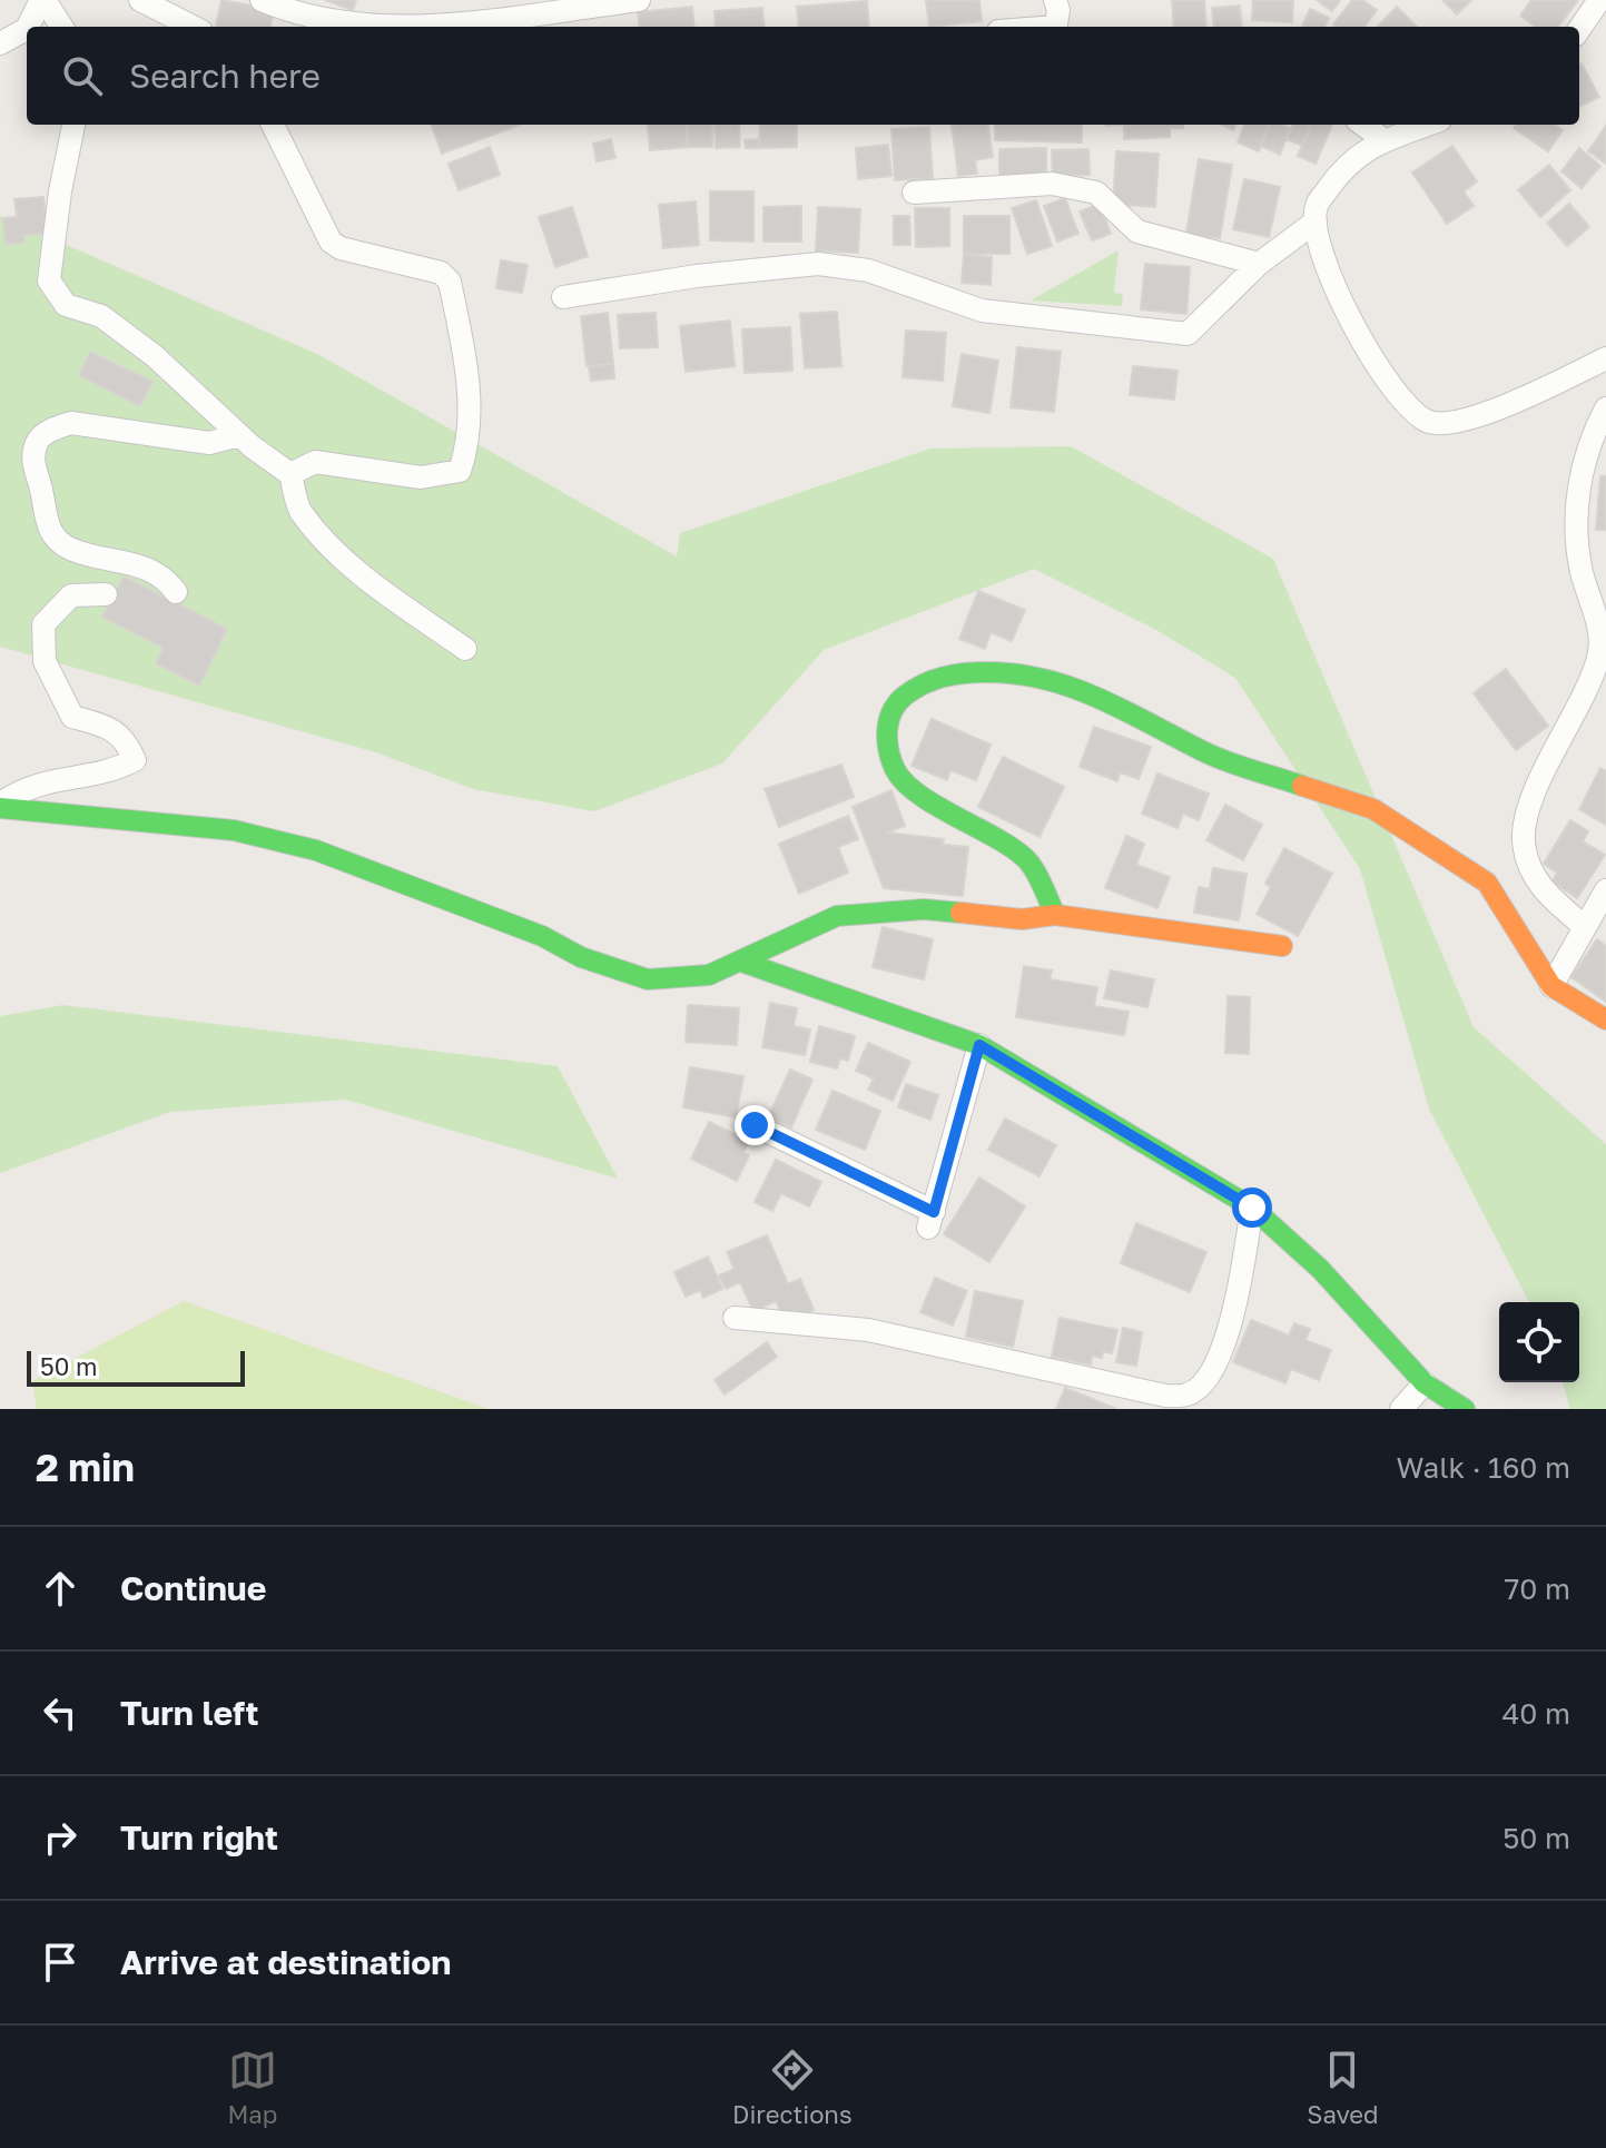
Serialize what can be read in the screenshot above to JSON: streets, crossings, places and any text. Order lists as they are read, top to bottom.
{
  "scale_bar": "50 m",
  "page": {
    "search": "Search here",
    "scale": "50 m",
    "heading": ["2 min", "Walk · 160 m"],
    "list": [
      ["Continue", "70 m"],
      ["Turn left", "40 m"],
      ["Turn right", "50 m"],
      "Arrive at destination"
    ],
    "nav": ["Map", "Directions", "Saved"]
  }
}
